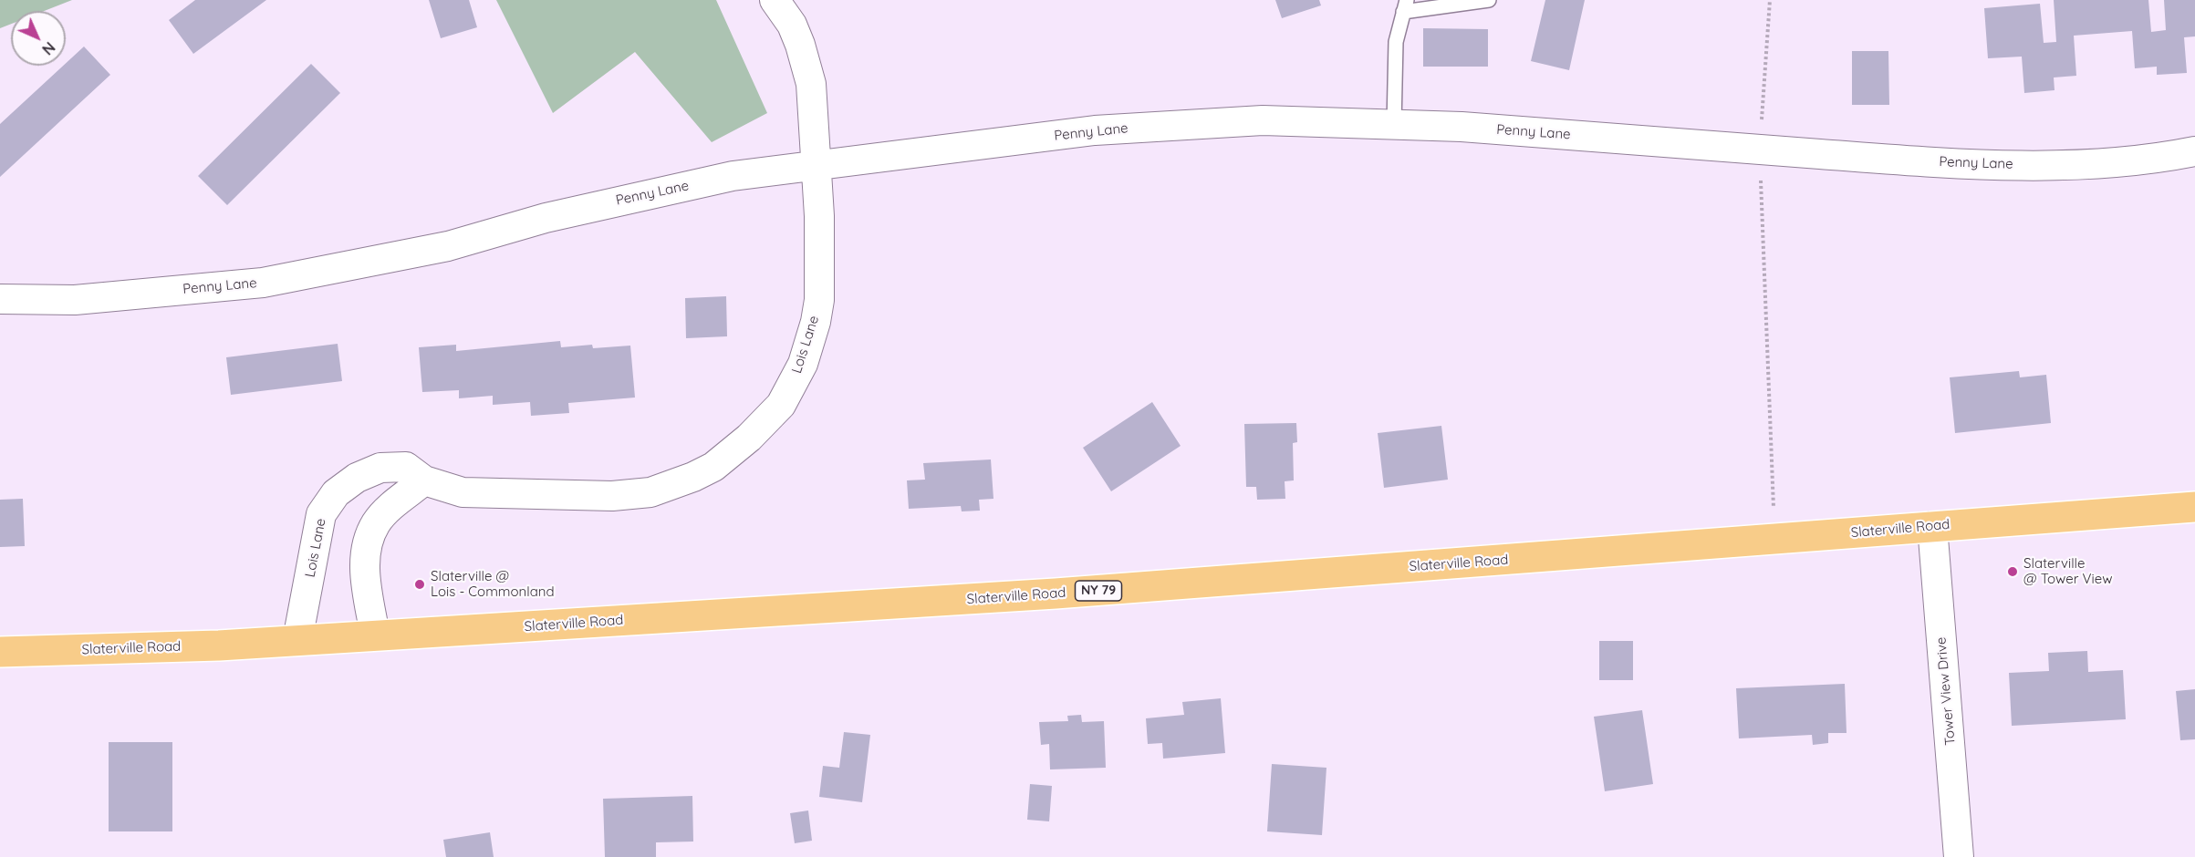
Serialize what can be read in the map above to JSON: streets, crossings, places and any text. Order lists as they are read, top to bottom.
{
  "streets": {
    "highway": ["Slaterville Road", "NY 79"],
    "street": ["Penny Lane", "Lois Lane", "Tower View Drive"]
  },
  "crossings": [
    ["Penny Lane", "Lois Lane"],
    ["Lois Lane", "Slaterville Road"],
    ["Slaterville Road", "Tower View Drive"]
  ],
  "places": ["Slaterville @ Tower View", "Slaterville @ Lois - Commonland"],
  "north": "bottom right"
}
